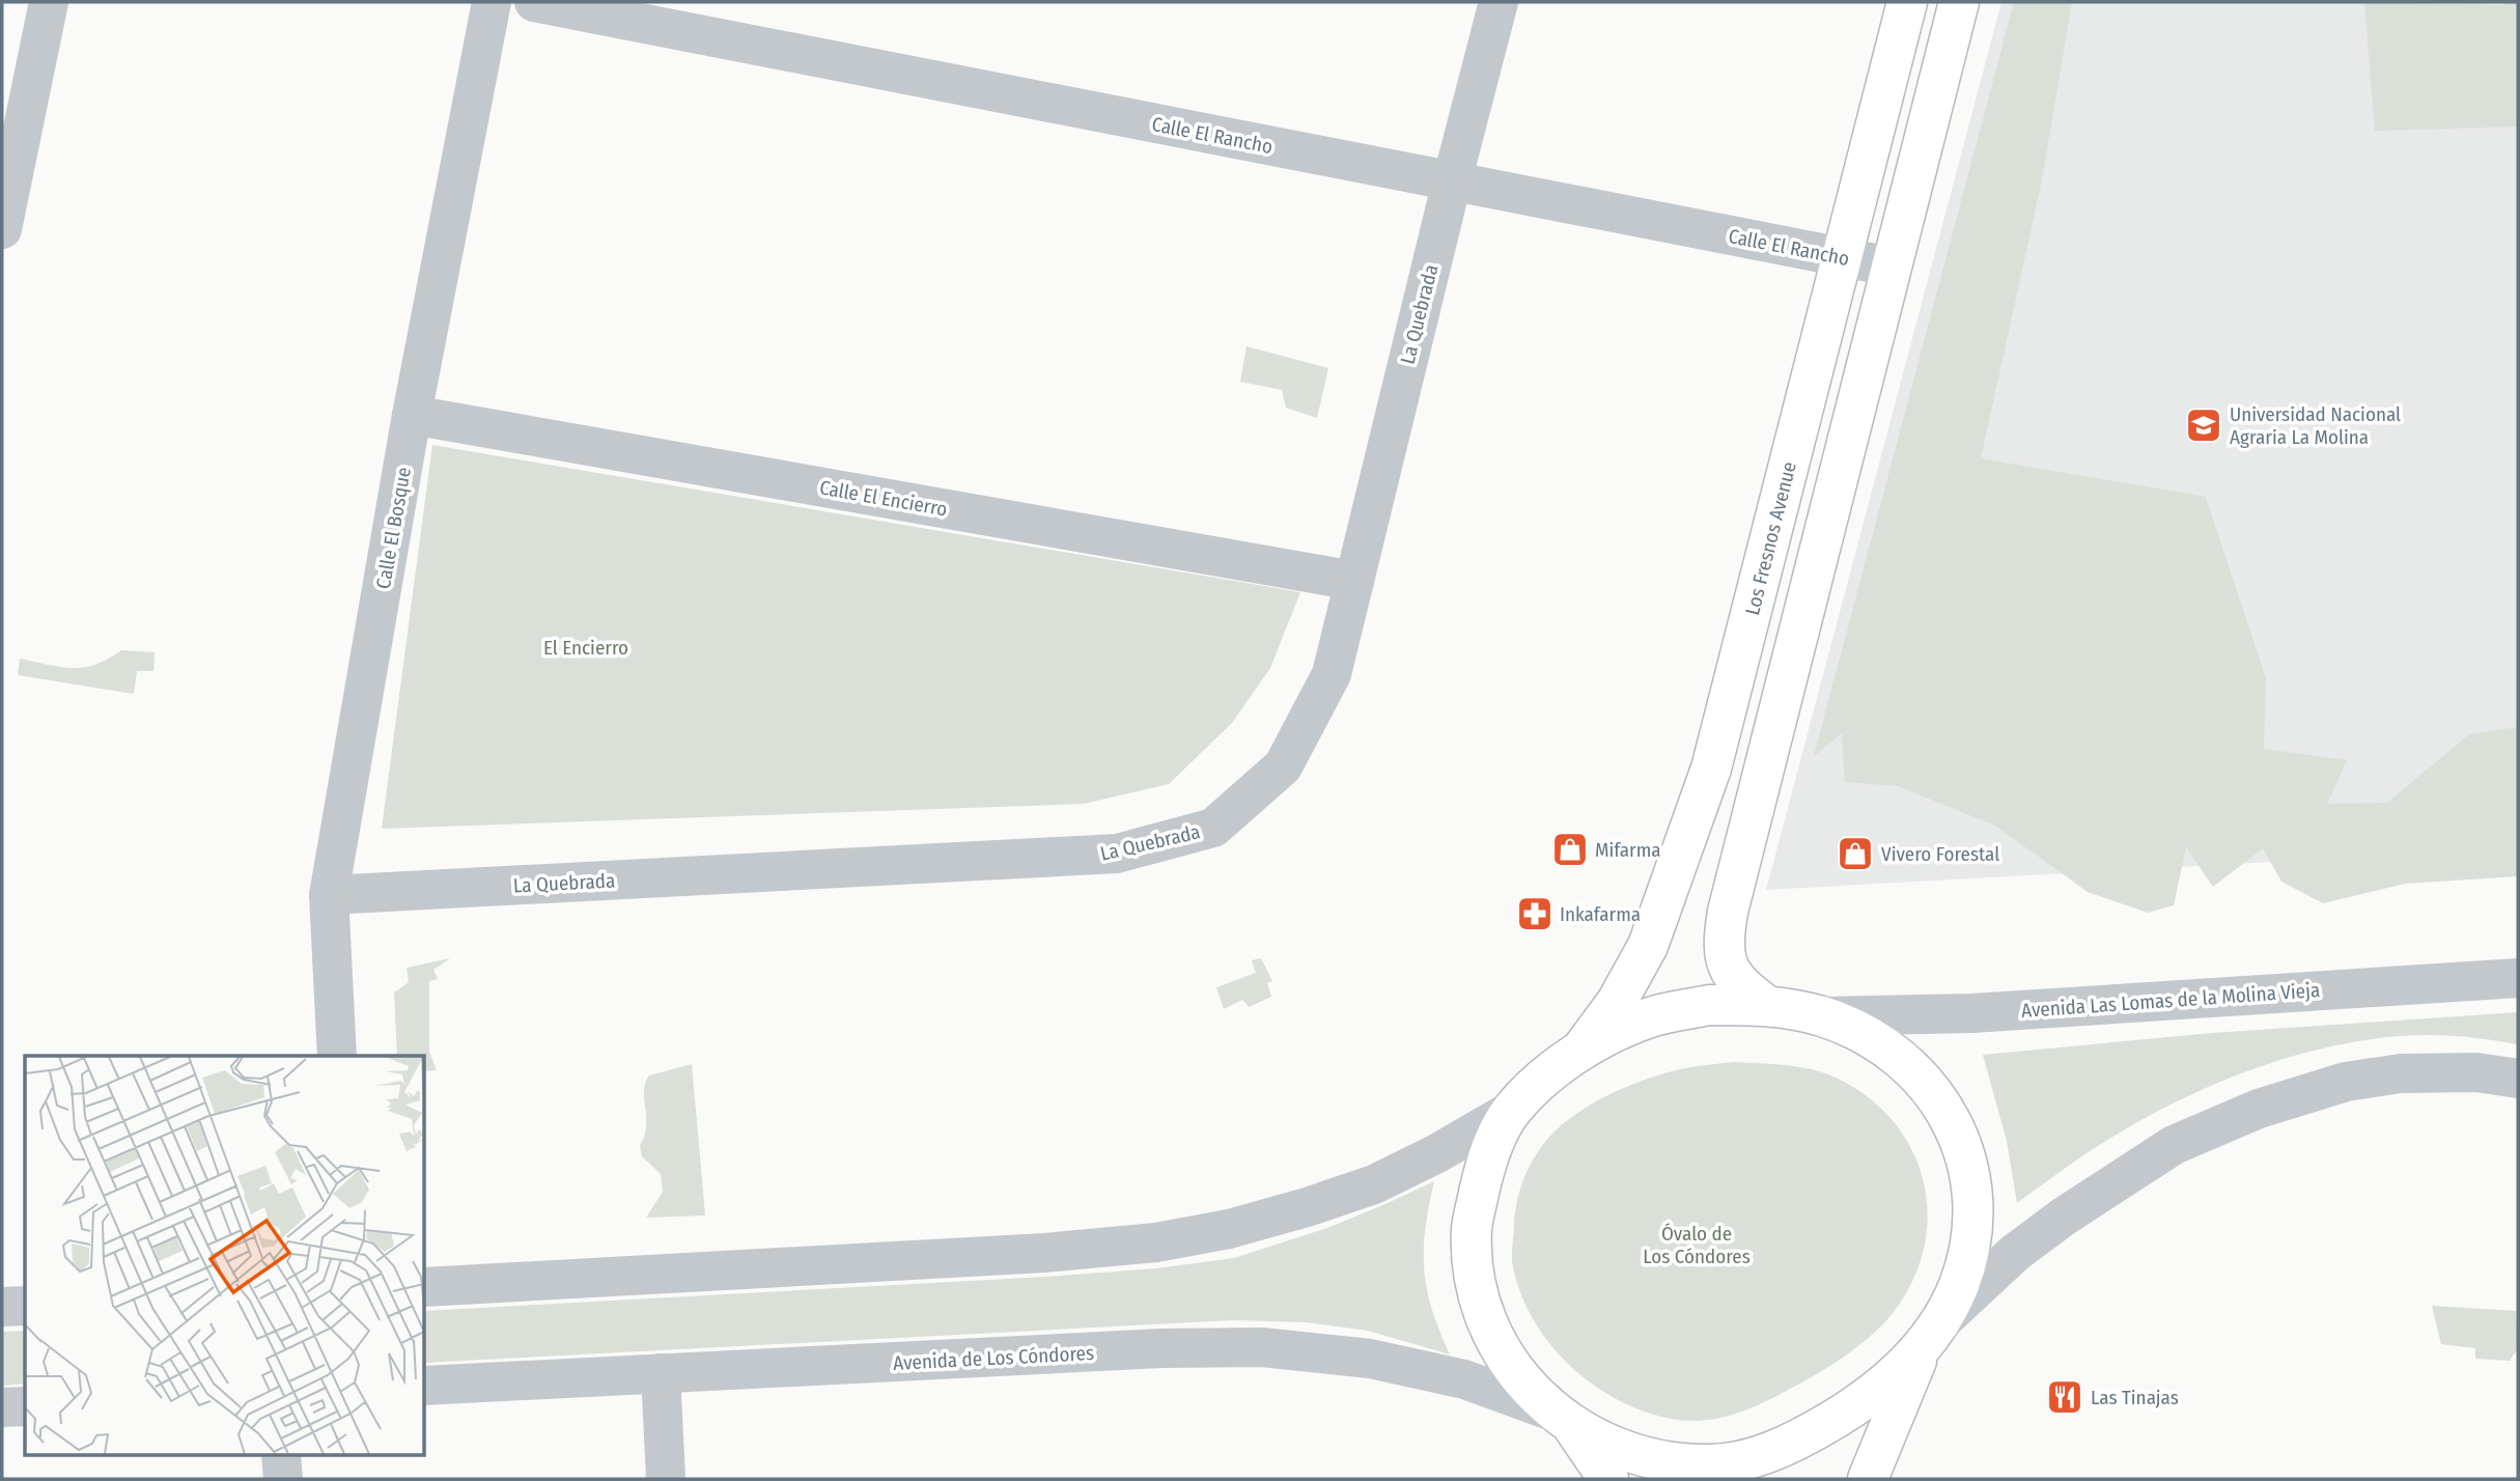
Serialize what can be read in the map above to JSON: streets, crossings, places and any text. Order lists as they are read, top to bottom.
{
  "streets": {
    "main road": ["Los Fresnos Avenue"],
    "street": [
      "Calle El Rancho",
      "La Quebrada",
      "Calle El Encierro",
      "Calle El Bosque",
      "Avenida Las Lomas de la Molina Vieja",
      "Avenida de Los Cóndores"
    ]
  },
  "crossings": [
    ["Calle El Rancho", "La Quebrada"],
    ["Calle El Rancho", "Los Fresnos Avenue"],
    ["La Quebrada", "Calle El Encierro"],
    ["La Quebrada", "Calle El Bosque"],
    ["Calle El Encierro", "Calle El Bosque"]
  ],
  "parks": ["El Encierro", "Óvalo de Los Cóndores"],
  "places": {
    "school or university": ["Universidad Nacional Agraria La Molina"],
    "shop": ["Mifarma", "Vivero Forestal"],
    "pharmacy": ["Inkafarma"],
    "restaurant": ["Las Tinajas"]
  }
}
